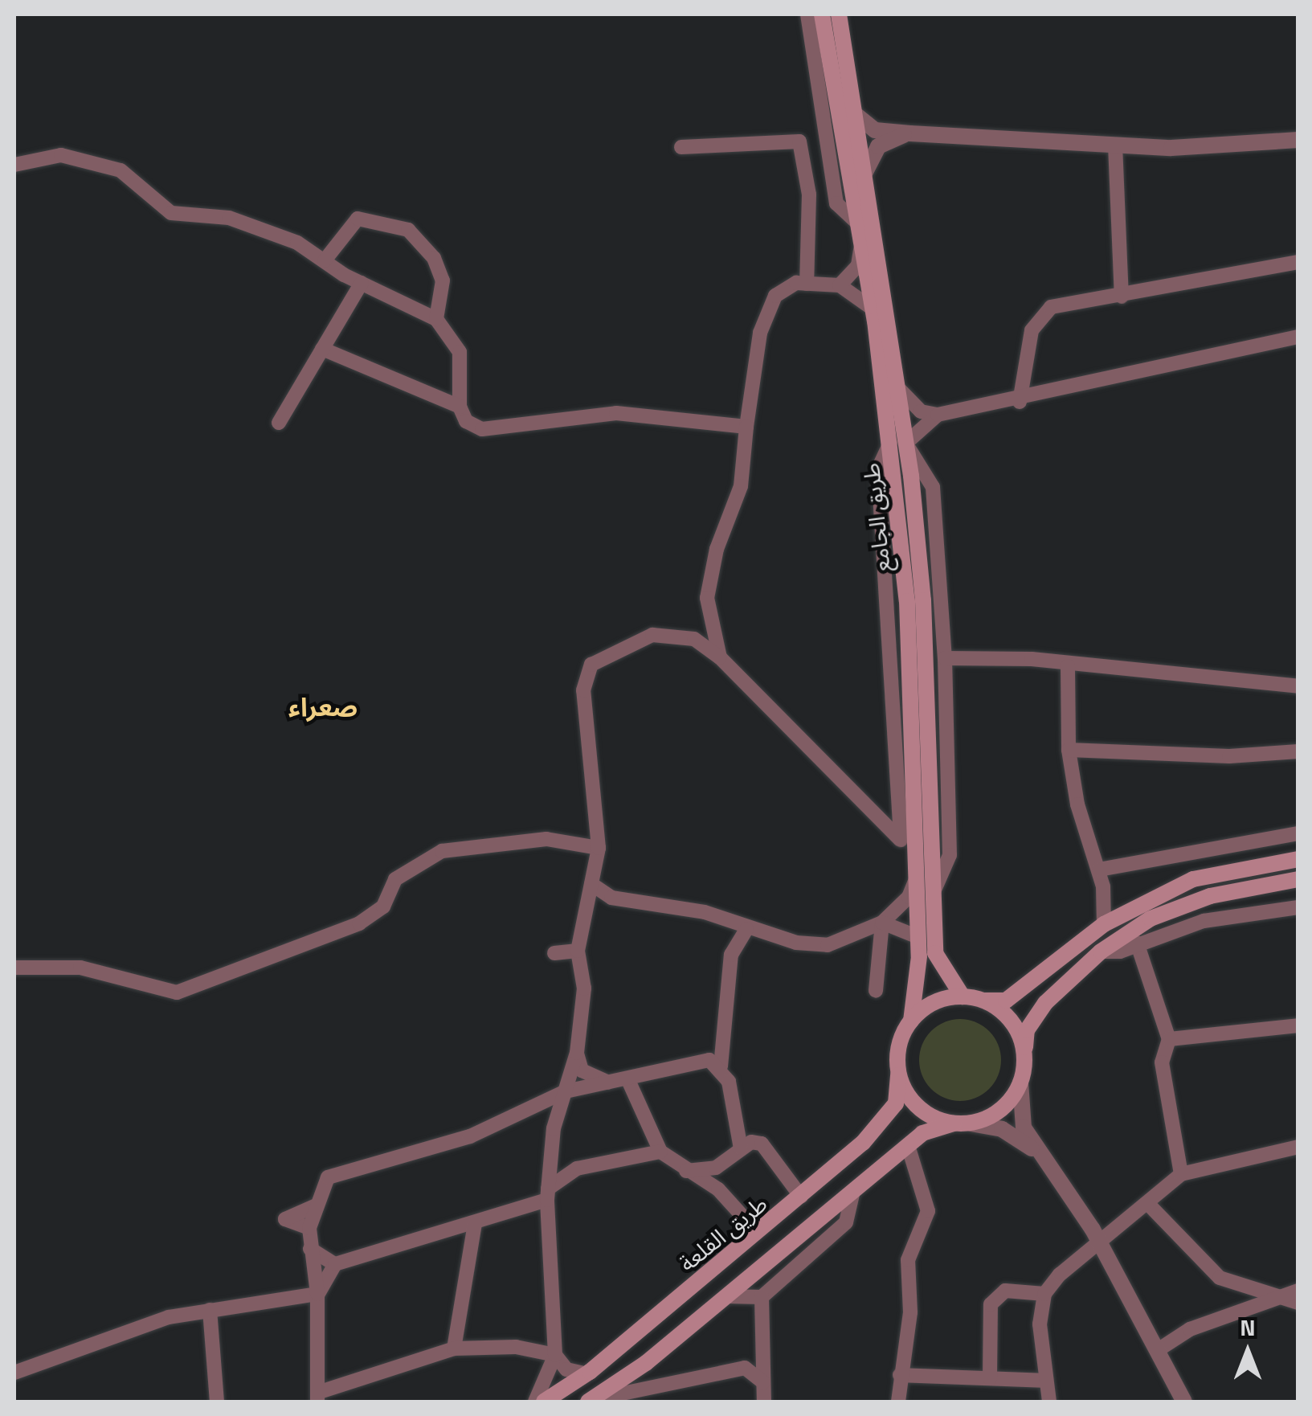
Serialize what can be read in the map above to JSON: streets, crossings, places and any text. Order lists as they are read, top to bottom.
{
  "streets": {
    "main road": ["طريق الجامع", "طريق القلعة"]
  },
  "crossings": [
    ["طريق الجامع", "طريق القلعة"]
  ],
  "districts": ["صعراء"],
  "north": "top"
}
